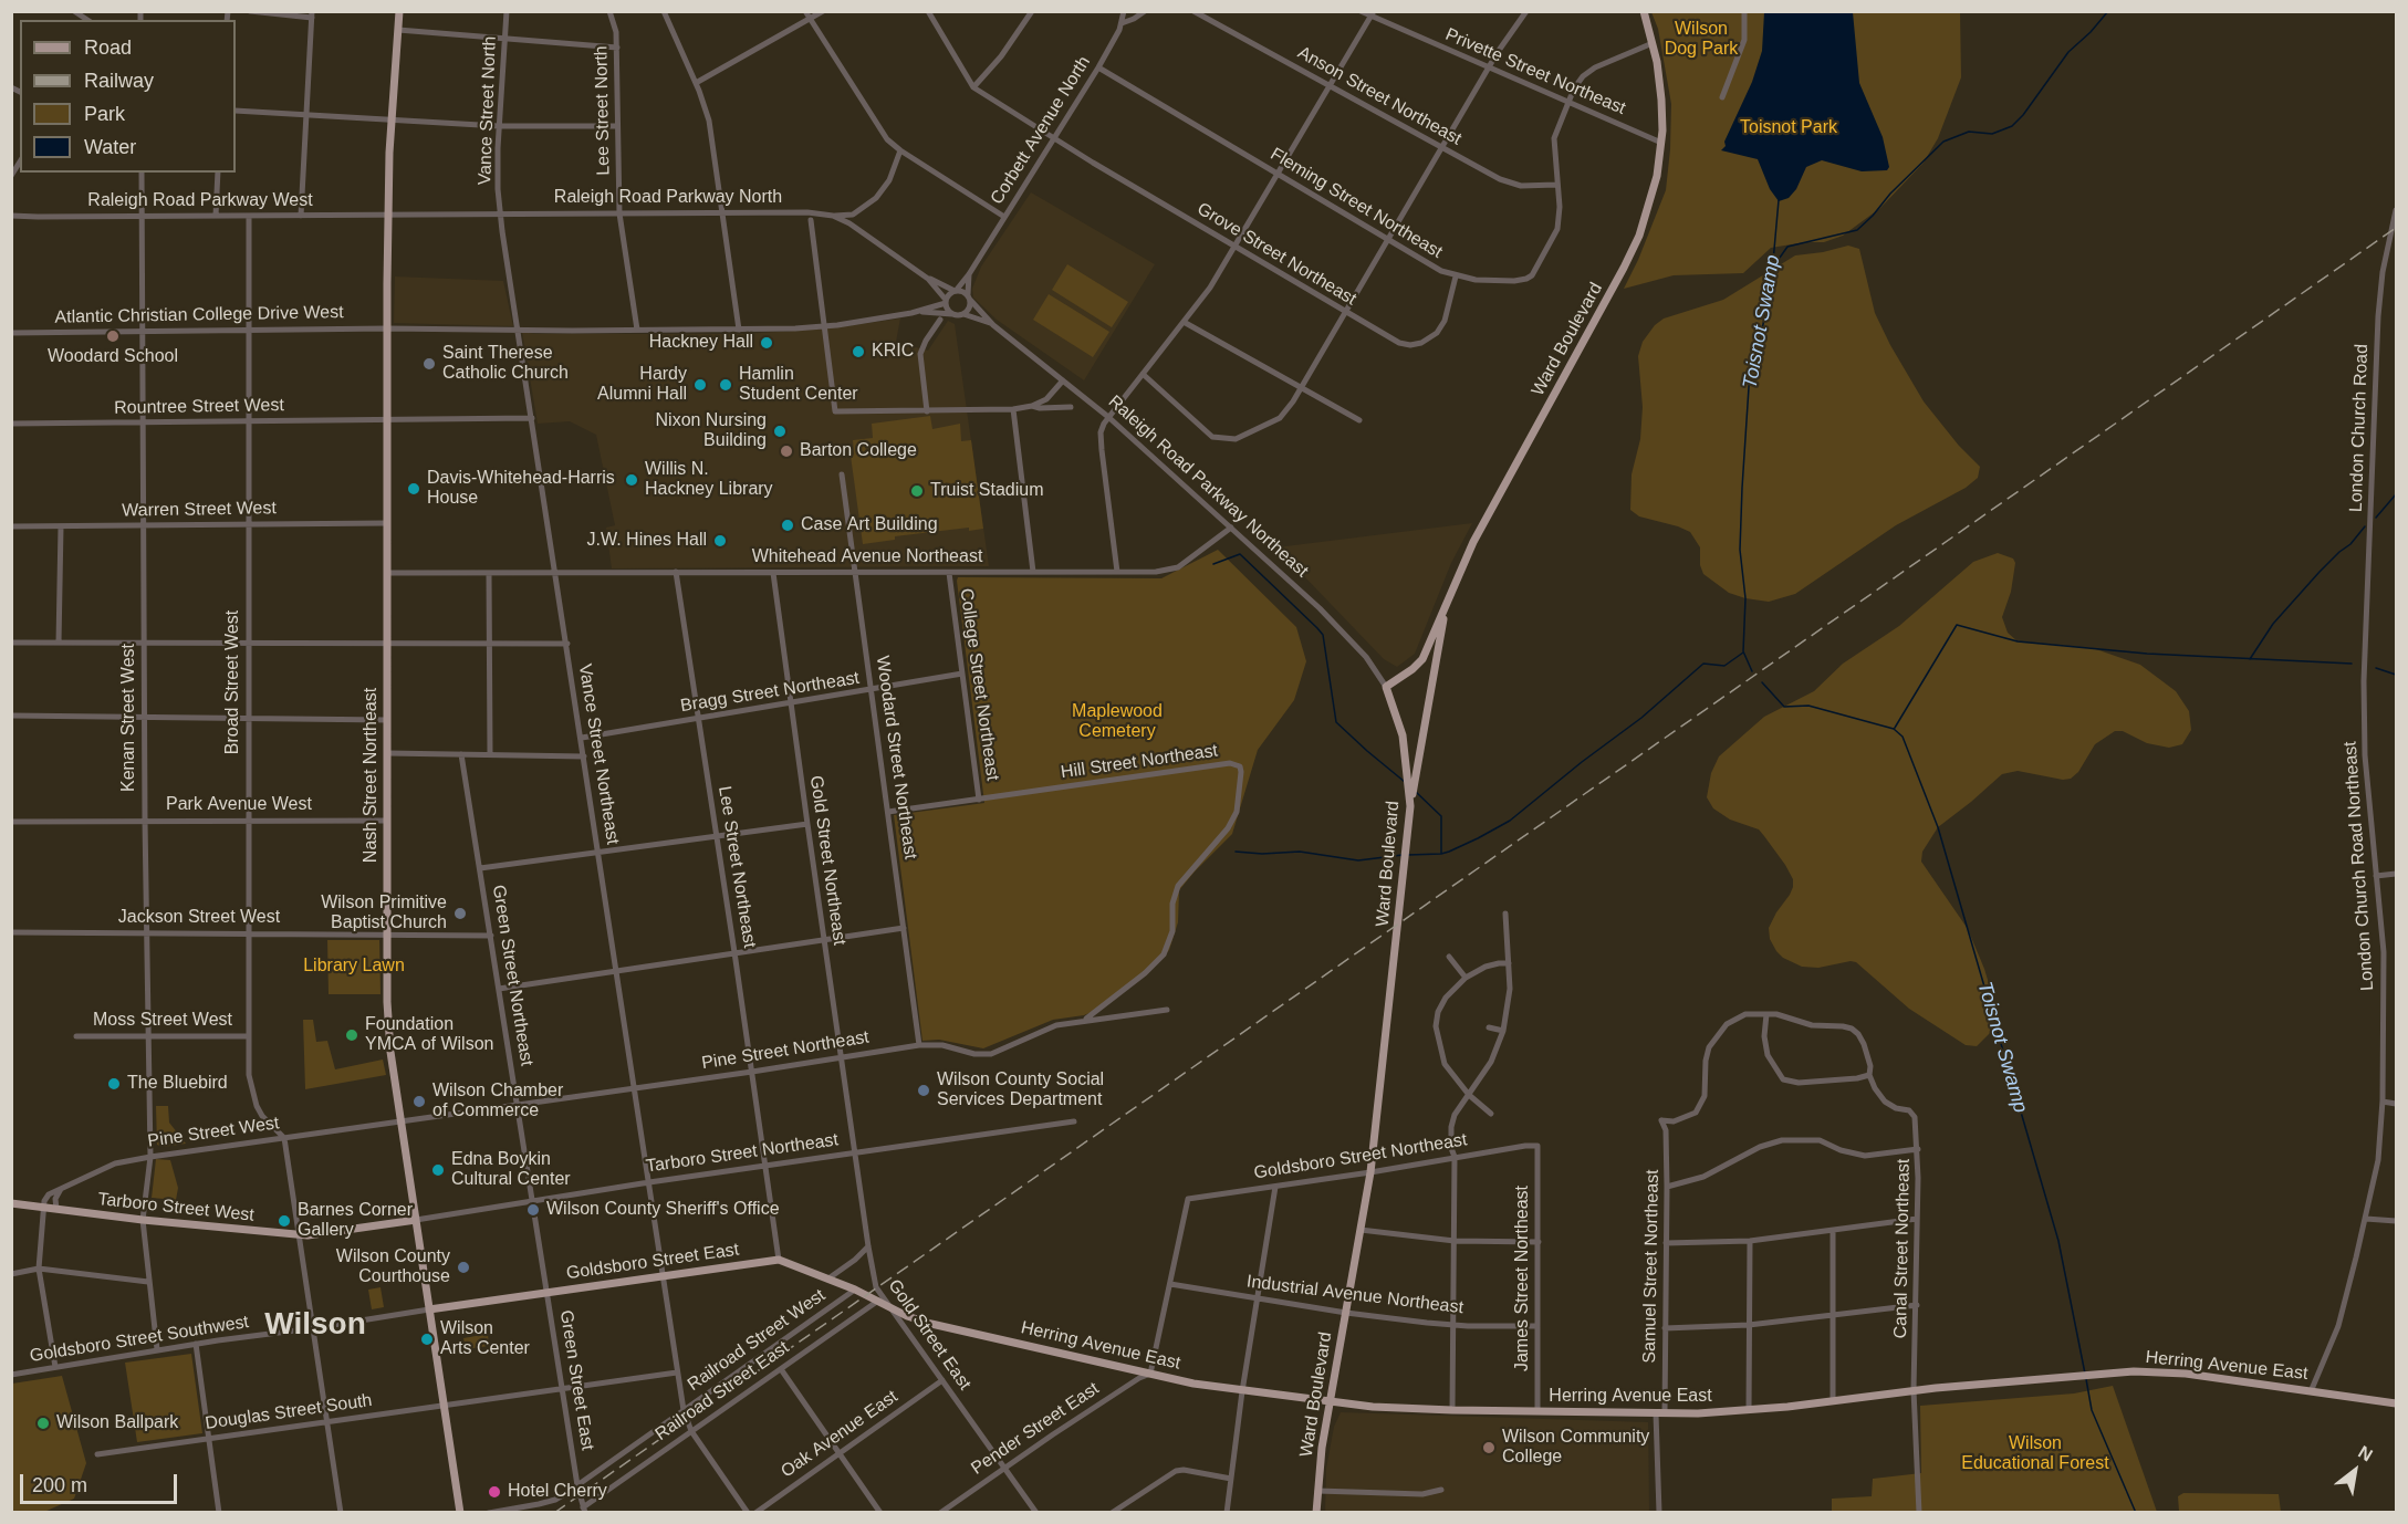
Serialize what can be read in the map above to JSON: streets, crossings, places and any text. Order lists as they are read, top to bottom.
{
  "streets": {
    "main road": [
      "Ward Boulevard",
      "Nash Street Northeast",
      "Tarboro Street West",
      "Goldsboro Street East",
      "Herring Avenue East"
    ],
    "street": [
      "Privette Street Northeast",
      "Anson Street Northeast",
      "Vance Street North",
      "Lee Street North",
      "Corbett Avenue North",
      "Raleigh Road Parkway North",
      "Raleigh Road Parkway West",
      "Fleming Street Northeast",
      "Grove Street Northeast",
      "Atlantic Christian College Drive West",
      "Rountree Street West",
      "London Church Road",
      "Raleigh Road Parkway Northeast",
      "Warren Street West",
      "Whitehead Avenue Northeast",
      "Broad Street West",
      "College Street Northeast",
      "Bragg Street Northeast",
      "Kenan Street West",
      "Vance Street Northeast",
      "Woodard Street Northeast",
      "Hill Street Northeast",
      "Park Avenue West",
      "Gold Street Northeast",
      "London Church Road Northeast",
      "Lee Street Northeast",
      "Jackson Street West",
      "Green Street Northeast",
      "Moss Street West",
      "Pine Street Northeast",
      "Pine Street West",
      "Tarboro Street Northeast",
      "Goldsboro Street Northeast",
      "Canal Street Northeast",
      "Samuel Street Northeast",
      "James Street Northeast",
      "Industrial Avenue Northeast",
      "Gold Street East",
      "Goldsboro Street Southwest",
      "Railroad Street West",
      "Green Street East",
      "Railroad Street East",
      "Douglas Street South",
      "Pender Street East",
      "Oak Avenue East"
    ]
  },
  "crossings": [
    ["Privette Street Northeast", "Fleming Street Northeast"],
    ["Privette Street Northeast", "Ward Boulevard"],
    ["Anson Street Northeast", "Fleming Street Northeast"],
    ["Vance Street North", "Raleigh Road Parkway North"],
    ["Vance Street North", "Atlantic Christian College Drive West"],
    ["Vance Street North", "Vance Street Northeast"],
    ["Lee Street North", "Raleigh Road Parkway North"],
    ["Lee Street North", "Atlantic Christian College Drive West"],
    ["Corbett Avenue North", "Raleigh Road Parkway North"],
    ["Corbett Avenue North", "Fleming Street Northeast"],
    ["Corbett Avenue North", "Grove Street Northeast"],
    ["Corbett Avenue North", "Raleigh Road Parkway Northeast"],
    ["Raleigh Road Parkway North", "Raleigh Road Parkway West"],
    ["Raleigh Road Parkway North", "Raleigh Road Parkway Northeast"],
    ["Raleigh Road Parkway North", "Nash Street Northeast"],
    ["Raleigh Road Parkway West", "Broad Street West"],
    ["Raleigh Road Parkway West", "Kenan Street West"],
    ["Raleigh Road Parkway West", "Nash Street Northeast"],
    ["Fleming Street Northeast", "Grove Street Northeast"],
    ["Fleming Street Northeast", "Ward Boulevard"],
    ["Atlantic Christian College Drive West", "Broad Street West"],
    ["Atlantic Christian College Drive West", "Kenan Street West"],
    ["Atlantic Christian College Drive West", "Vance Street Northeast"],
    ["Atlantic Christian College Drive West", "Nash Street Northeast"],
    ["Ward Boulevard", "Raleigh Road Parkway Northeast"],
    ["Ward Boulevard", "Goldsboro Street Northeast"],
    ["Ward Boulevard", "Industrial Avenue Northeast"],
    ["Ward Boulevard", "Herring Avenue East"],
    ["Rountree Street West", "Broad Street West"],
    ["Rountree Street West", "Kenan Street West"],
    ["Rountree Street West", "Vance Street Northeast"],
    ["Rountree Street West", "Nash Street Northeast"],
    ["London Church Road", "London Church Road Northeast"],
    ["Raleigh Road Parkway Northeast", "Whitehead Avenue Northeast"],
    ["Warren Street West", "Broad Street West"],
    ["Warren Street West", "Kenan Street West"],
    ["Warren Street West", "Nash Street Northeast"],
    ["Whitehead Avenue Northeast", "College Street Northeast"],
    ["Whitehead Avenue Northeast", "Vance Street Northeast"],
    ["Whitehead Avenue Northeast", "Woodard Street Northeast"],
    ["Whitehead Avenue Northeast", "Nash Street Northeast"],
    ["Whitehead Avenue Northeast", "Gold Street Northeast"],
    ["Whitehead Avenue Northeast", "Lee Street Northeast"],
    ["Broad Street West", "Park Avenue West"],
    ["Broad Street West", "Jackson Street West"],
    ["Broad Street West", "Moss Street West"],
    ["Broad Street West", "Pine Street West"],
    ["College Street Northeast", "Bragg Street Northeast"],
    ["College Street Northeast", "Hill Street Northeast"],
    ["Bragg Street Northeast", "Vance Street Northeast"],
    ["Bragg Street Northeast", "Woodard Street Northeast"],
    ["Bragg Street Northeast", "Gold Street Northeast"],
    ["Bragg Street Northeast", "Lee Street Northeast"],
    ["Kenan Street West", "Park Avenue West"],
    ["Kenan Street West", "Jackson Street West"],
    ["Kenan Street West", "Moss Street West"],
    ["Kenan Street West", "Pine Street West"],
    ["Kenan Street West", "Tarboro Street West"],
    ["Kenan Street West", "Goldsboro Street Southwest"],
    ["Vance Street Northeast", "Pine Street Northeast"],
    ["Vance Street Northeast", "Tarboro Street Northeast"],
    ["Vance Street Northeast", "Goldsboro Street East"],
    ["Vance Street Northeast", "Railroad Street West"],
    ["Vance Street Northeast", "Railroad Street East"],
    ["Vance Street Northeast", "Douglas Street South"],
    ["Woodard Street Northeast", "Hill Street Northeast"],
    ["Woodard Street Northeast", "Pine Street Northeast"],
    ["Hill Street Northeast", "Pine Street Northeast"],
    ["Nash Street Northeast", "Park Avenue West"],
    ["Nash Street Northeast", "Jackson Street West"],
    ["Nash Street Northeast", "Pine Street Northeast"],
    ["Nash Street Northeast", "Pine Street West"],
    ["Nash Street Northeast", "Tarboro Street Northeast"],
    ["Nash Street Northeast", "Tarboro Street West"],
    ["Nash Street Northeast", "Goldsboro Street East"],
    ["Nash Street Northeast", "Goldsboro Street Southwest"],
    ["Nash Street Northeast", "Douglas Street South"],
    ["Gold Street Northeast", "Pine Street Northeast"],
    ["Gold Street Northeast", "Tarboro Street Northeast"],
    ["Gold Street Northeast", "Gold Street East"],
    ["London Church Road Northeast", "Herring Avenue East"],
    ["Lee Street Northeast", "Pine Street Northeast"],
    ["Lee Street Northeast", "Tarboro Street Northeast"],
    ["Lee Street Northeast", "Goldsboro Street East"],
    ["Jackson Street West", "Green Street Northeast"],
    ["Green Street Northeast", "Pine Street Northeast"],
    ["Green Street Northeast", "Tarboro Street Northeast"],
    ["Green Street Northeast", "Green Street East"],
    ["Pine Street Northeast", "Pine Street West"],
    ["Pine Street West", "Tarboro Street West"],
    ["Tarboro Street Northeast", "Tarboro Street West"],
    ["Tarboro Street Northeast", "Gold Street East"],
    ["Tarboro Street Northeast", "Green Street East"],
    ["Goldsboro Street Northeast", "James Street Northeast"],
    ["Goldsboro Street Northeast", "Industrial Avenue Northeast"],
    ["Canal Street Northeast", "Herring Avenue East"],
    ["Goldsboro Street East", "Goldsboro Street Southwest"],
    ["Goldsboro Street East", "Railroad Street West"],
    ["Goldsboro Street East", "Herring Avenue East"],
    ["Goldsboro Street East", "Green Street East"],
    ["Goldsboro Street East", "Railroad Street East"],
    ["Samuel Street Northeast", "Herring Avenue East"],
    ["James Street Northeast", "Industrial Avenue Northeast"],
    ["James Street Northeast", "Herring Avenue East"],
    ["Gold Street East", "Herring Avenue East"],
    ["Gold Street East", "Pender Street East"],
    ["Gold Street East", "Oak Avenue East"],
    ["Railroad Street West", "Green Street East"],
    ["Herring Avenue East", "Railroad Street East"],
    ["Herring Avenue East", "Pender Street East"],
    ["Green Street East", "Railroad Street East"],
    ["Green Street East", "Douglas Street South"]
  ],
  "districts": ["Wilson"],
  "water": ["Toisnot Swamp"],
  "parks": [
    "Wilson Dog Park",
    "Toisnot Park",
    "Maplewood Cemetery",
    "Library Lawn",
    "Wilson Educational Forest"
  ],
  "places": [
    "Woodard School",
    "Hackney Hall",
    "KRIC",
    "Saint Therese Catholic Church",
    "Hardy Alumni Hall",
    "Hamlin Student Center",
    "Nixon Nursing Building",
    "Barton College",
    "Willis N. Hackney Library",
    "Davis-Whitehead-Harris House",
    "Truist Stadium",
    "Case Art Building",
    "J.W. Hines Hall",
    "Wilson Primitive Baptist Church",
    "Foundation YMCA of Wilson",
    "The Bluebird",
    "Wilson County Social Services Department",
    "Wilson Chamber of Commerce",
    "Edna Boykin Cultural Center",
    "Wilson County Sheriff's Office",
    "Barnes Corner Gallery",
    "Wilson County Courthouse",
    "Wilson Arts Center",
    "Wilson Ballpark",
    "Wilson Community College",
    "Hotel Cherry"
  ],
  "legend": [
    "Road",
    "Railway",
    "Park",
    "Water"
  ],
  "scale_bar": "200 m",
  "north": "top right"
}
